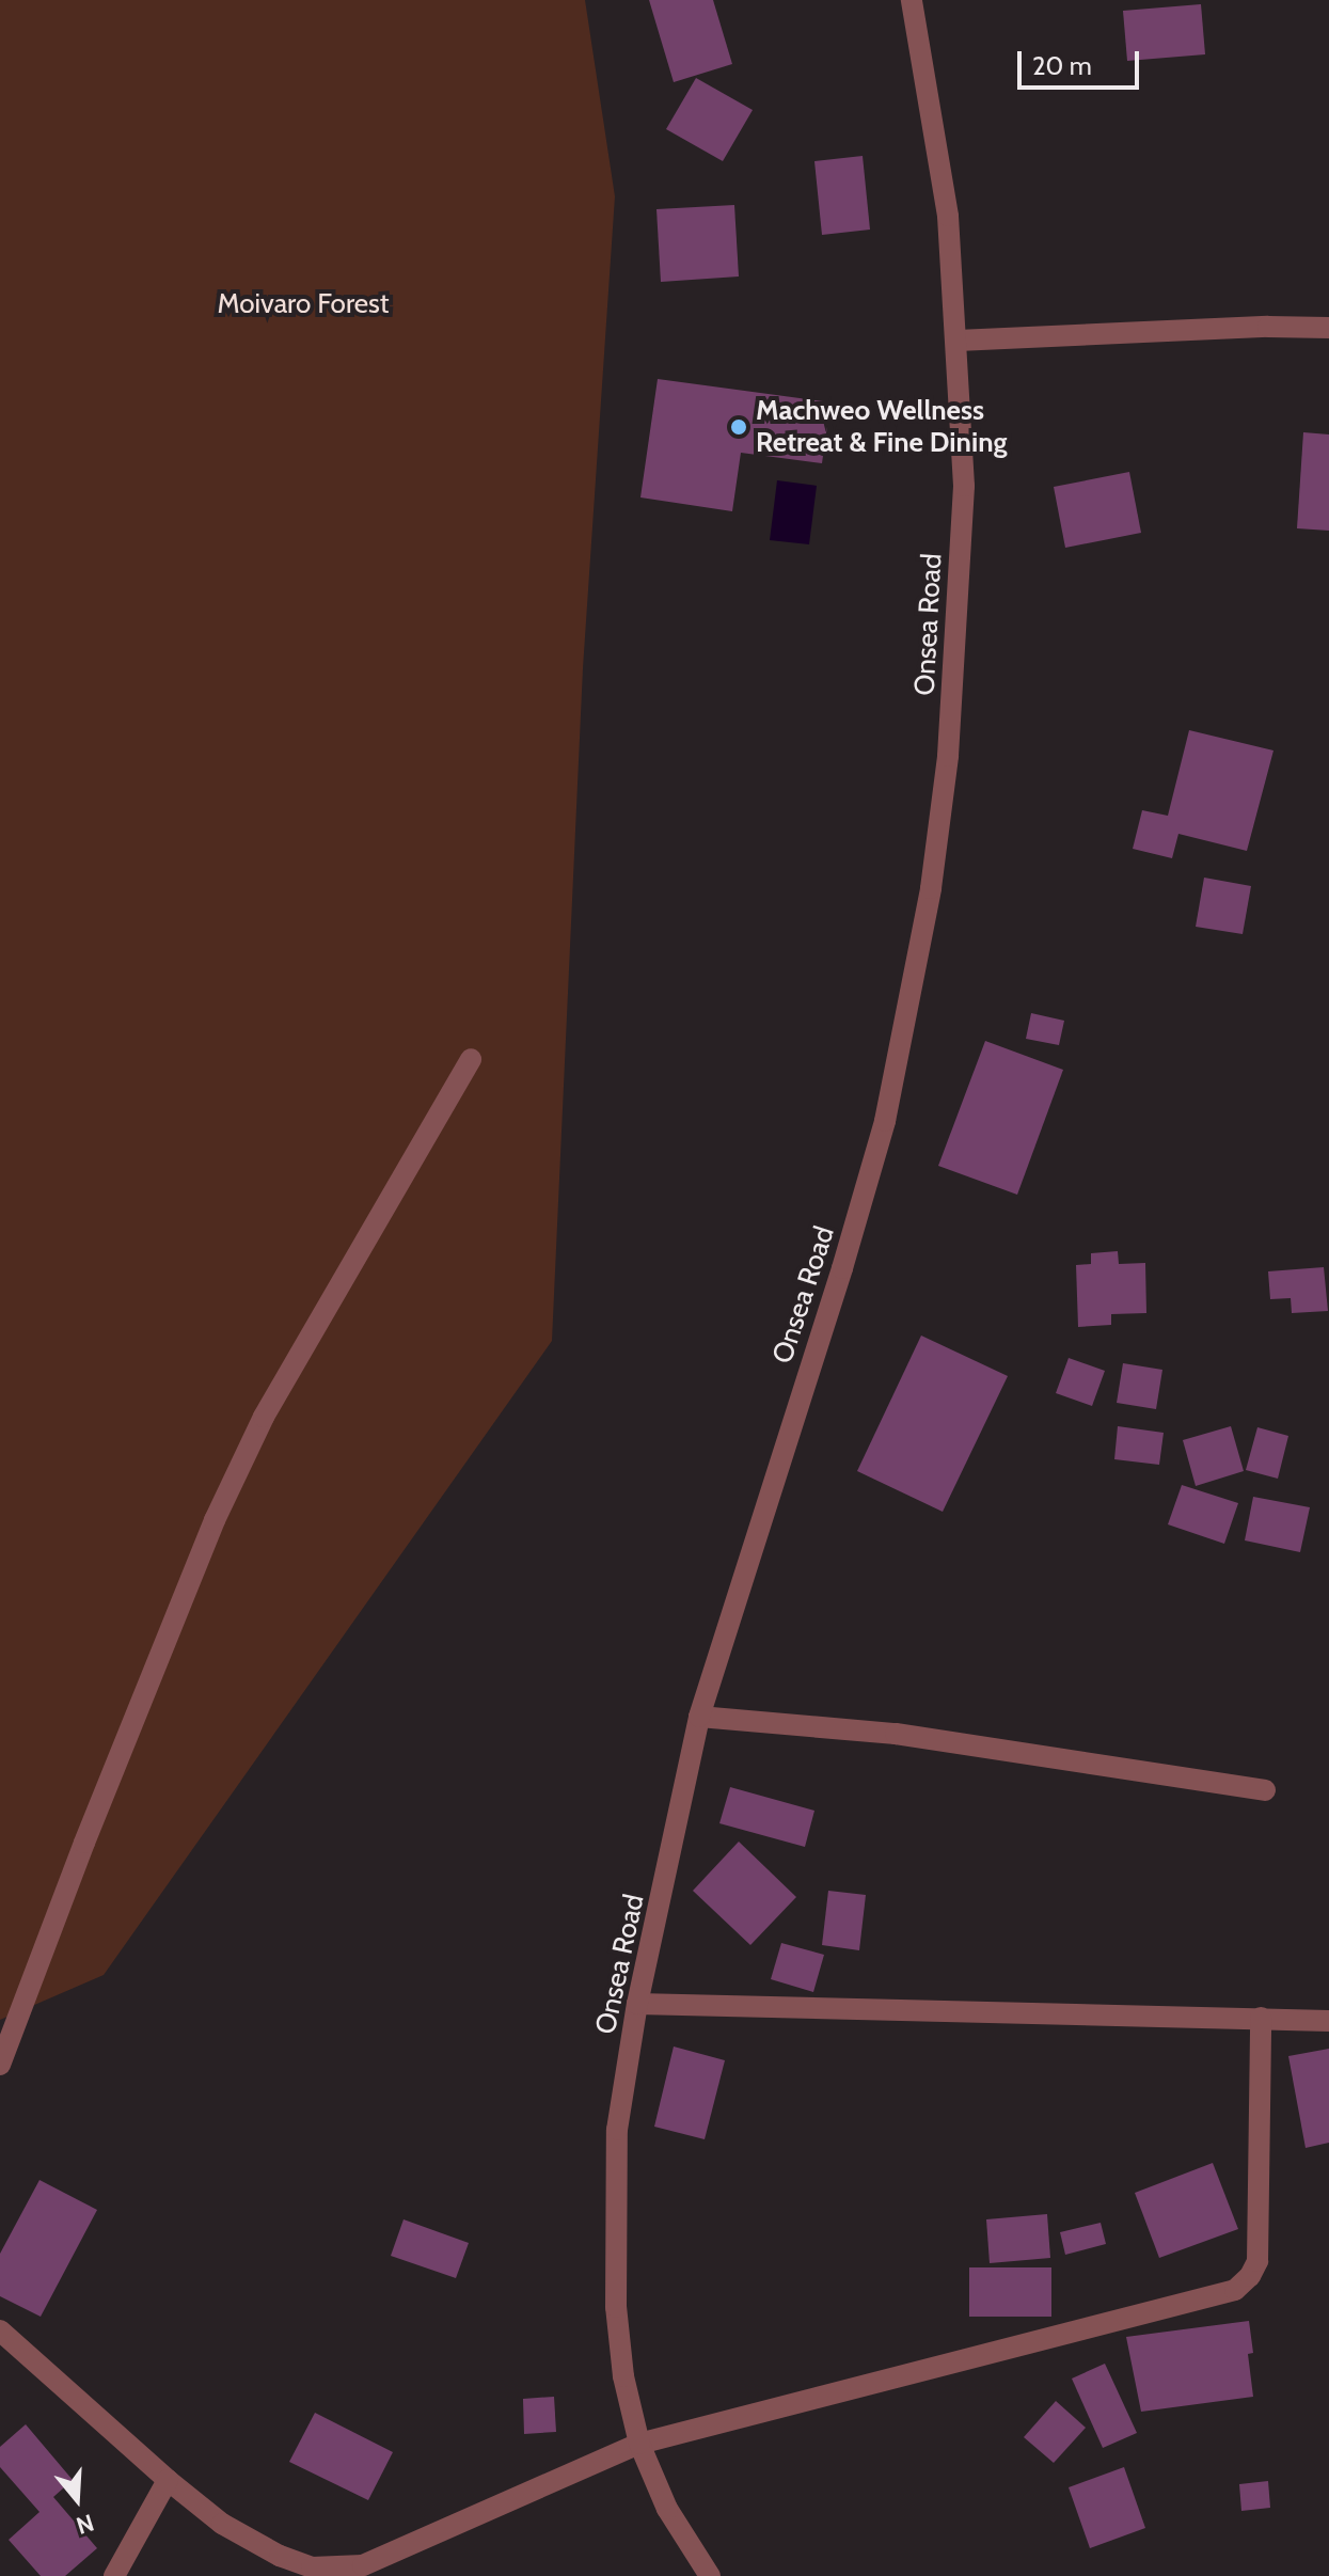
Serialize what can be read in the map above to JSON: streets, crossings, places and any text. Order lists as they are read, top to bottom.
{
  "streets": {
    "street": ["Onsea Road"]
  },
  "parks": ["Moivaro Forest"],
  "places": ["Machweo Wellness Retreat & Fine Dining"],
  "scale_bar": "20 m",
  "north": "bottom"
}
